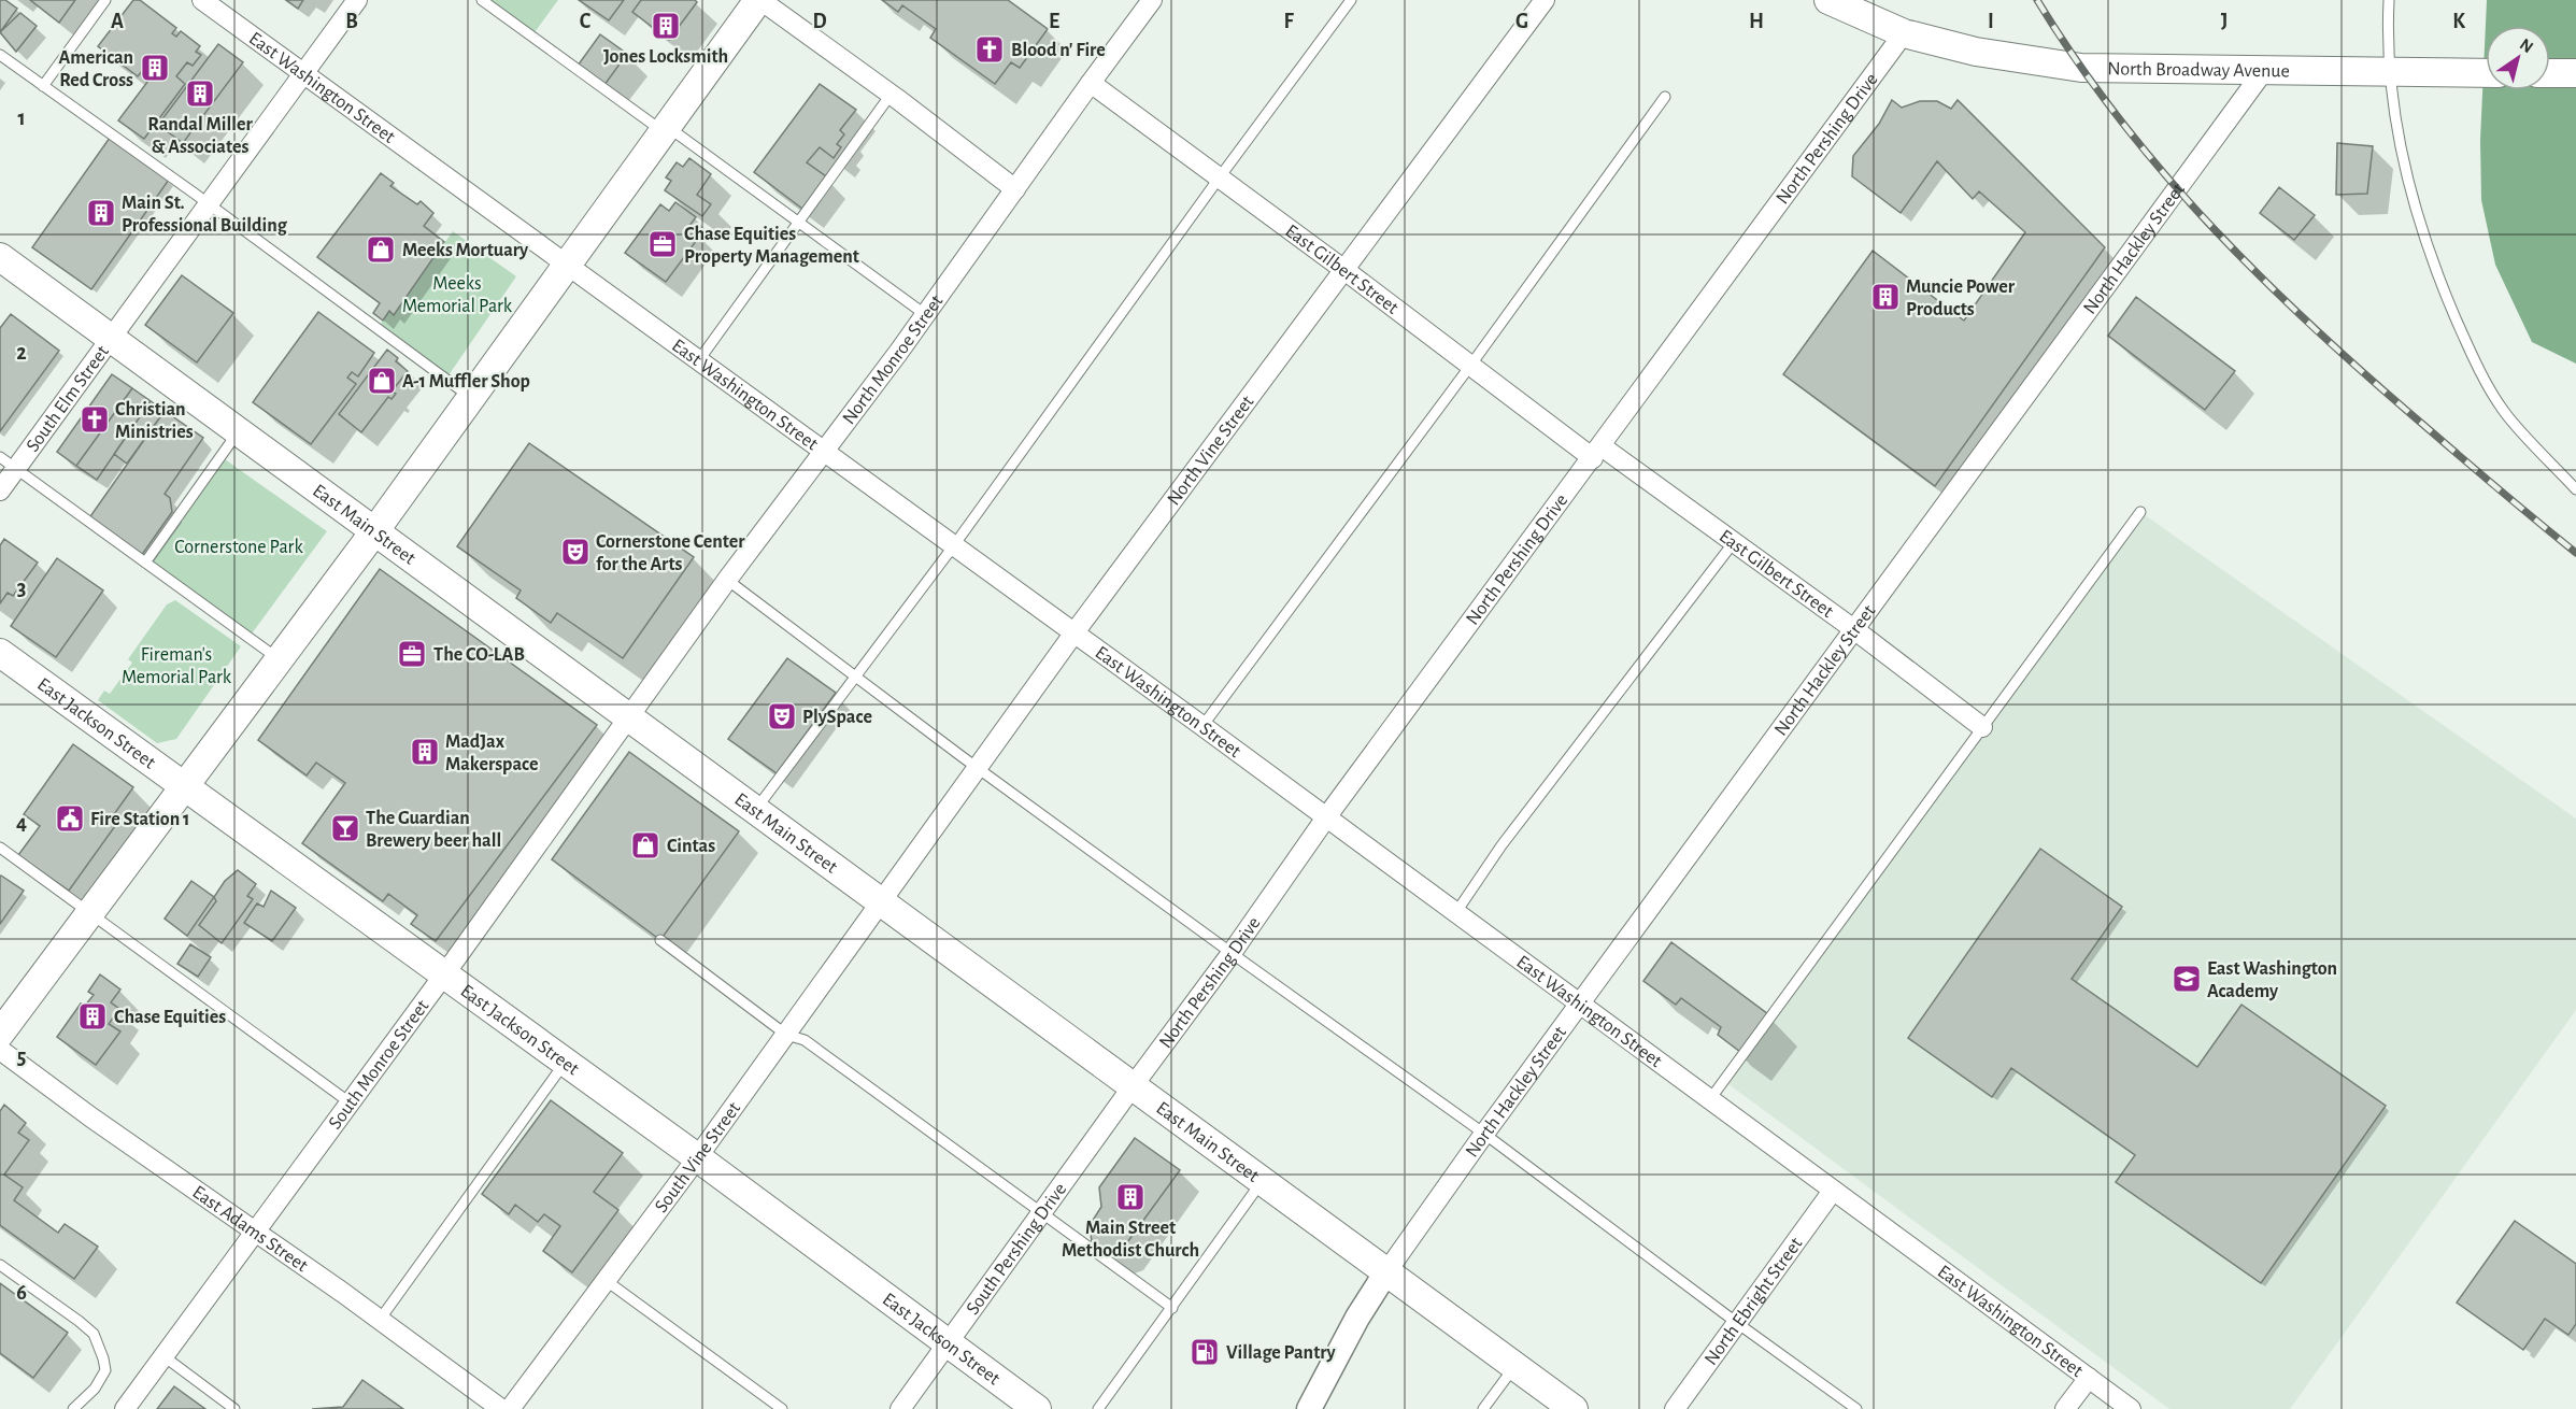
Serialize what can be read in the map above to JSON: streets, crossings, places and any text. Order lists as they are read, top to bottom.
{
  "streets": {
    "main road": ["North Broadway Avenue", "East Main Street", "East Jackson Street"],
    "street": [
      "East Washington Street",
      "North Pershing Drive",
      "North Hackley Street",
      "East Gilbert Street",
      "North Monroe Street",
      "South Elm Street",
      "North Vine Street",
      "South Monroe Street",
      "South Vine Street",
      "East Adams Street",
      "South Pershing Drive",
      "North Ebright Street"
    ]
  },
  "crossings": [
    ["North Broadway Avenue", "North Pershing Drive"],
    ["North Broadway Avenue", "North Hackley Street"],
    ["East Washington Street", "North Pershing Drive"],
    ["East Washington Street", "North Hackley Street"],
    ["East Washington Street", "North Monroe Street"],
    ["East Washington Street", "South Elm Street"],
    ["East Washington Street", "North Vine Street"],
    ["East Washington Street", "North Ebright Street"],
    ["North Pershing Drive", "East Gilbert Street"],
    ["North Pershing Drive", "East Main Street"],
    ["North Pershing Drive", "South Pershing Drive"],
    ["North Hackley Street", "East Gilbert Street"],
    ["North Hackley Street", "East Main Street"],
    ["East Gilbert Street", "North Monroe Street"],
    ["East Gilbert Street", "North Vine Street"],
    ["North Monroe Street", "East Main Street"],
    ["North Monroe Street", "South Monroe Street"],
    ["South Elm Street", "East Main Street"],
    ["North Vine Street", "East Main Street"],
    ["North Vine Street", "South Vine Street"],
    ["East Main Street", "South Monroe Street"],
    ["East Main Street", "South Vine Street"],
    ["East Main Street", "South Pershing Drive"],
    ["East Jackson Street", "South Monroe Street"],
    ["East Jackson Street", "South Vine Street"],
    ["East Jackson Street", "South Pershing Drive"],
    ["South Monroe Street", "East Adams Street"]
  ],
  "parks": ["Meeks Memorial Park", "Cornerstone Park", "Fireman's Memorial Park"],
  "places": {
    "building": [
      "Jones Locksmith",
      "American Red Cross",
      "Randal Miller & Associates",
      "Main St. Professional Building",
      "Muncie Power Products",
      "MadJax Makerspace",
      "Chase Equities",
      "Main Street Methodist Church"
    ],
    "church": ["Blood n' Fire", "Christian Ministries"],
    "office": ["Chase Equities Property Management", "The CO-LAB"],
    "shop": ["Meeks Mortuary", "A-1 Muffler Shop", "Cintas"],
    "theatre": ["Cornerstone Center for the Arts", "PlySpace"],
    "public building": ["Fire Station 1"],
    "bar": ["The Guardian Brewery beer hall"],
    "school or university": ["East Washington Academy"],
    "fuel station": ["Village Pantry"]
  },
  "north": "top right",
  "grid": {
    "columns": [
      "A",
      "B",
      "C",
      "D",
      "E",
      "F",
      "G",
      "H",
      "I",
      "J",
      "K"
    ],
    "rows": [
      "1",
      "2",
      "3",
      "4",
      "5",
      "6"
    ]
  }
}
